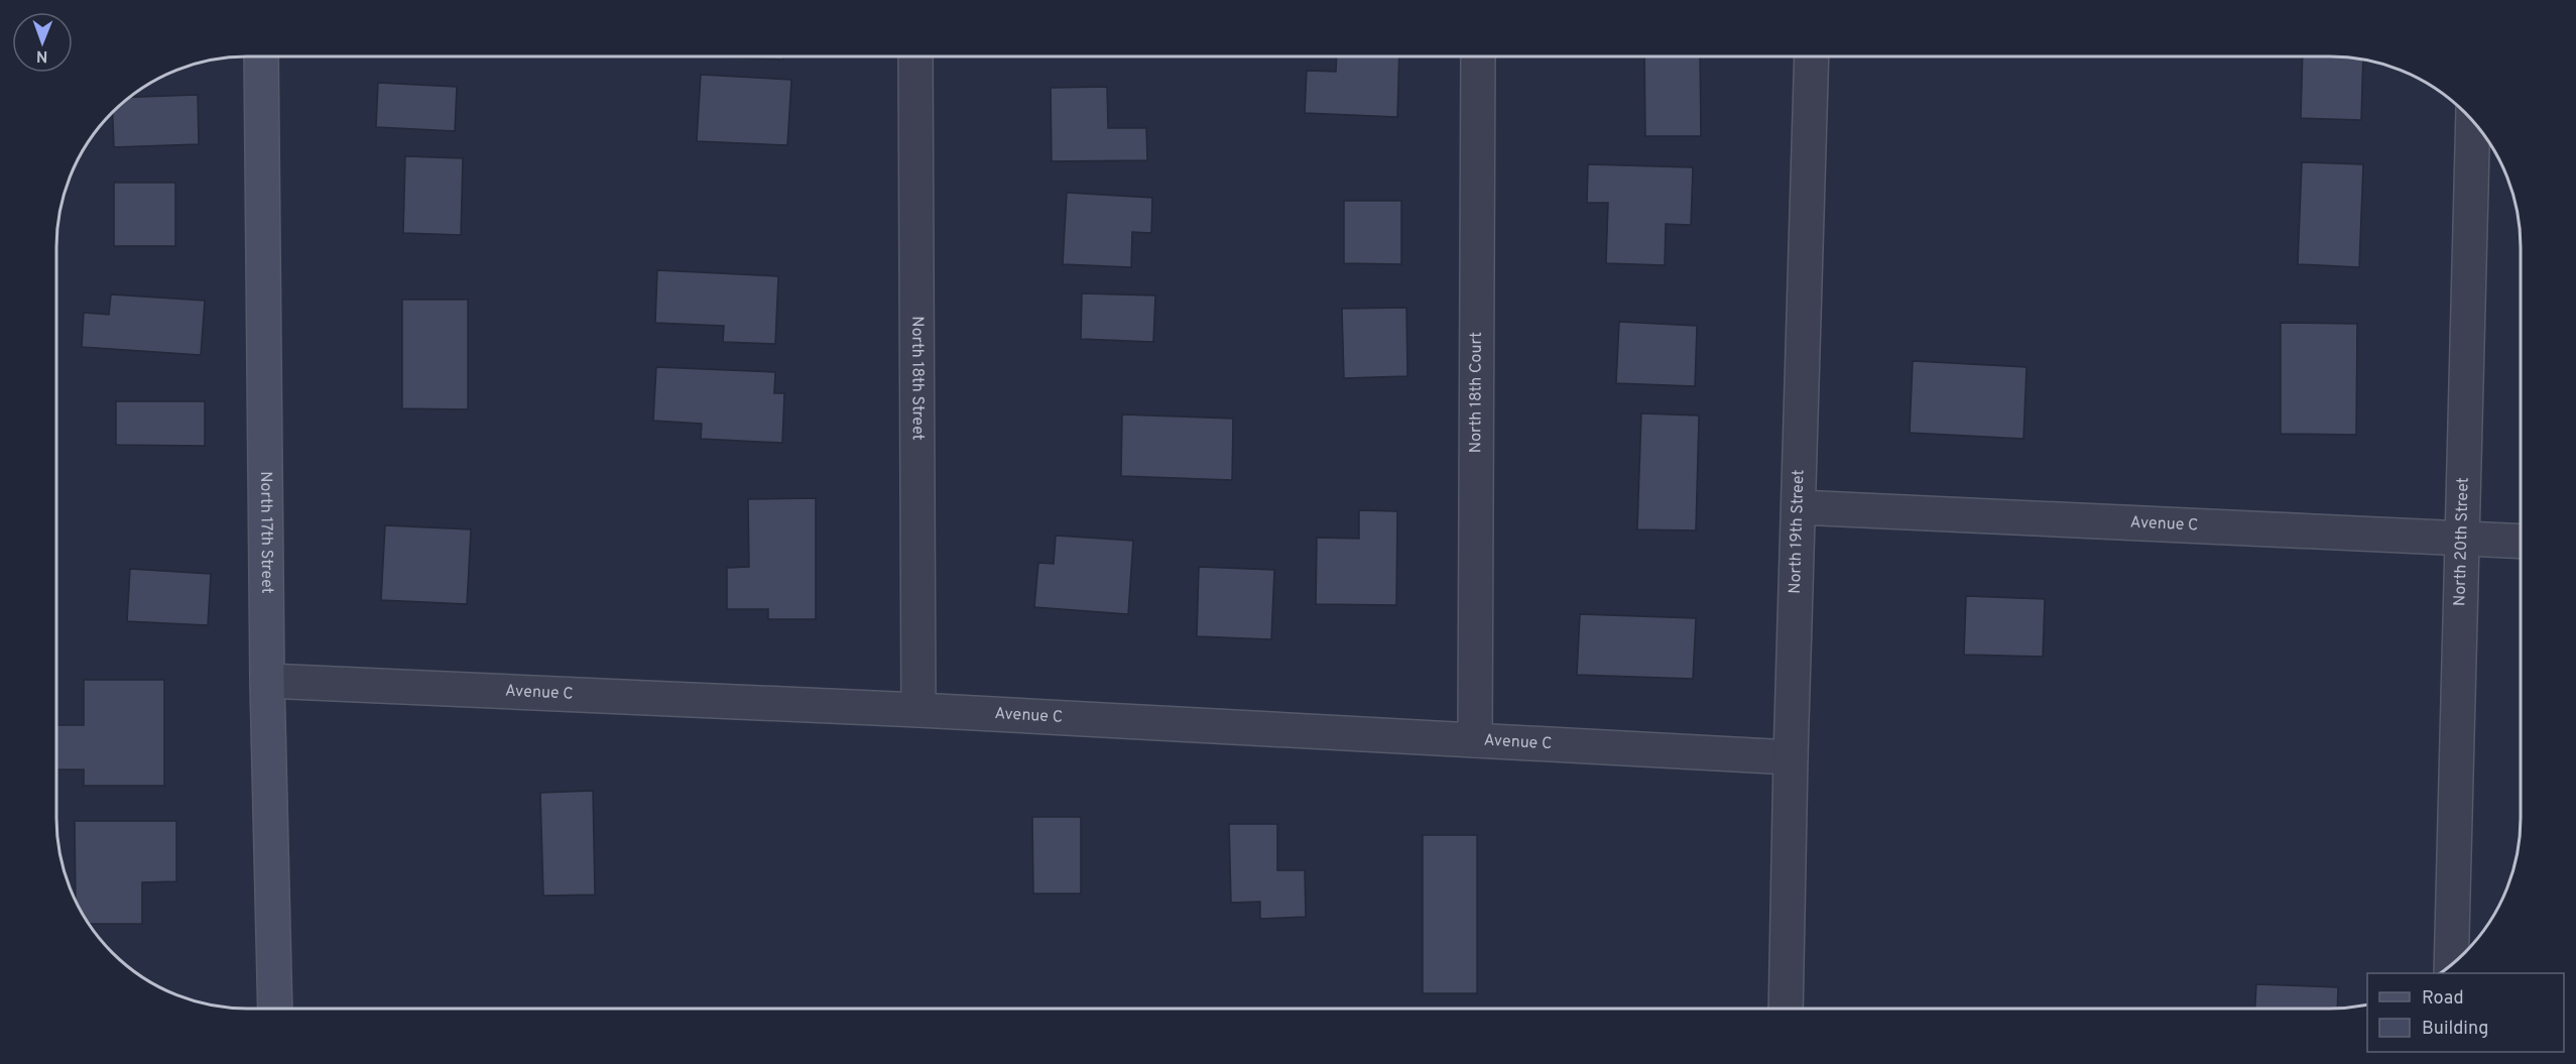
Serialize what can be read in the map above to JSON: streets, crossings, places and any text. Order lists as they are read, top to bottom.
{
  "streets": {
    "street": [
      "North 18th Street",
      "North 18th Court",
      "Avenue C",
      "North 19th Street",
      "North 17th Street",
      "North 20th Street"
    ]
  },
  "crossings": [
    ["North 18th Street", "Avenue C"],
    ["North 18th Court", "Avenue C"],
    ["Avenue C", "North 19th Street"],
    ["Avenue C", "North 17th Street"],
    ["Avenue C", "North 20th Street"]
  ],
  "legend": ["Road", "Building"],
  "north": "bottom"
}
